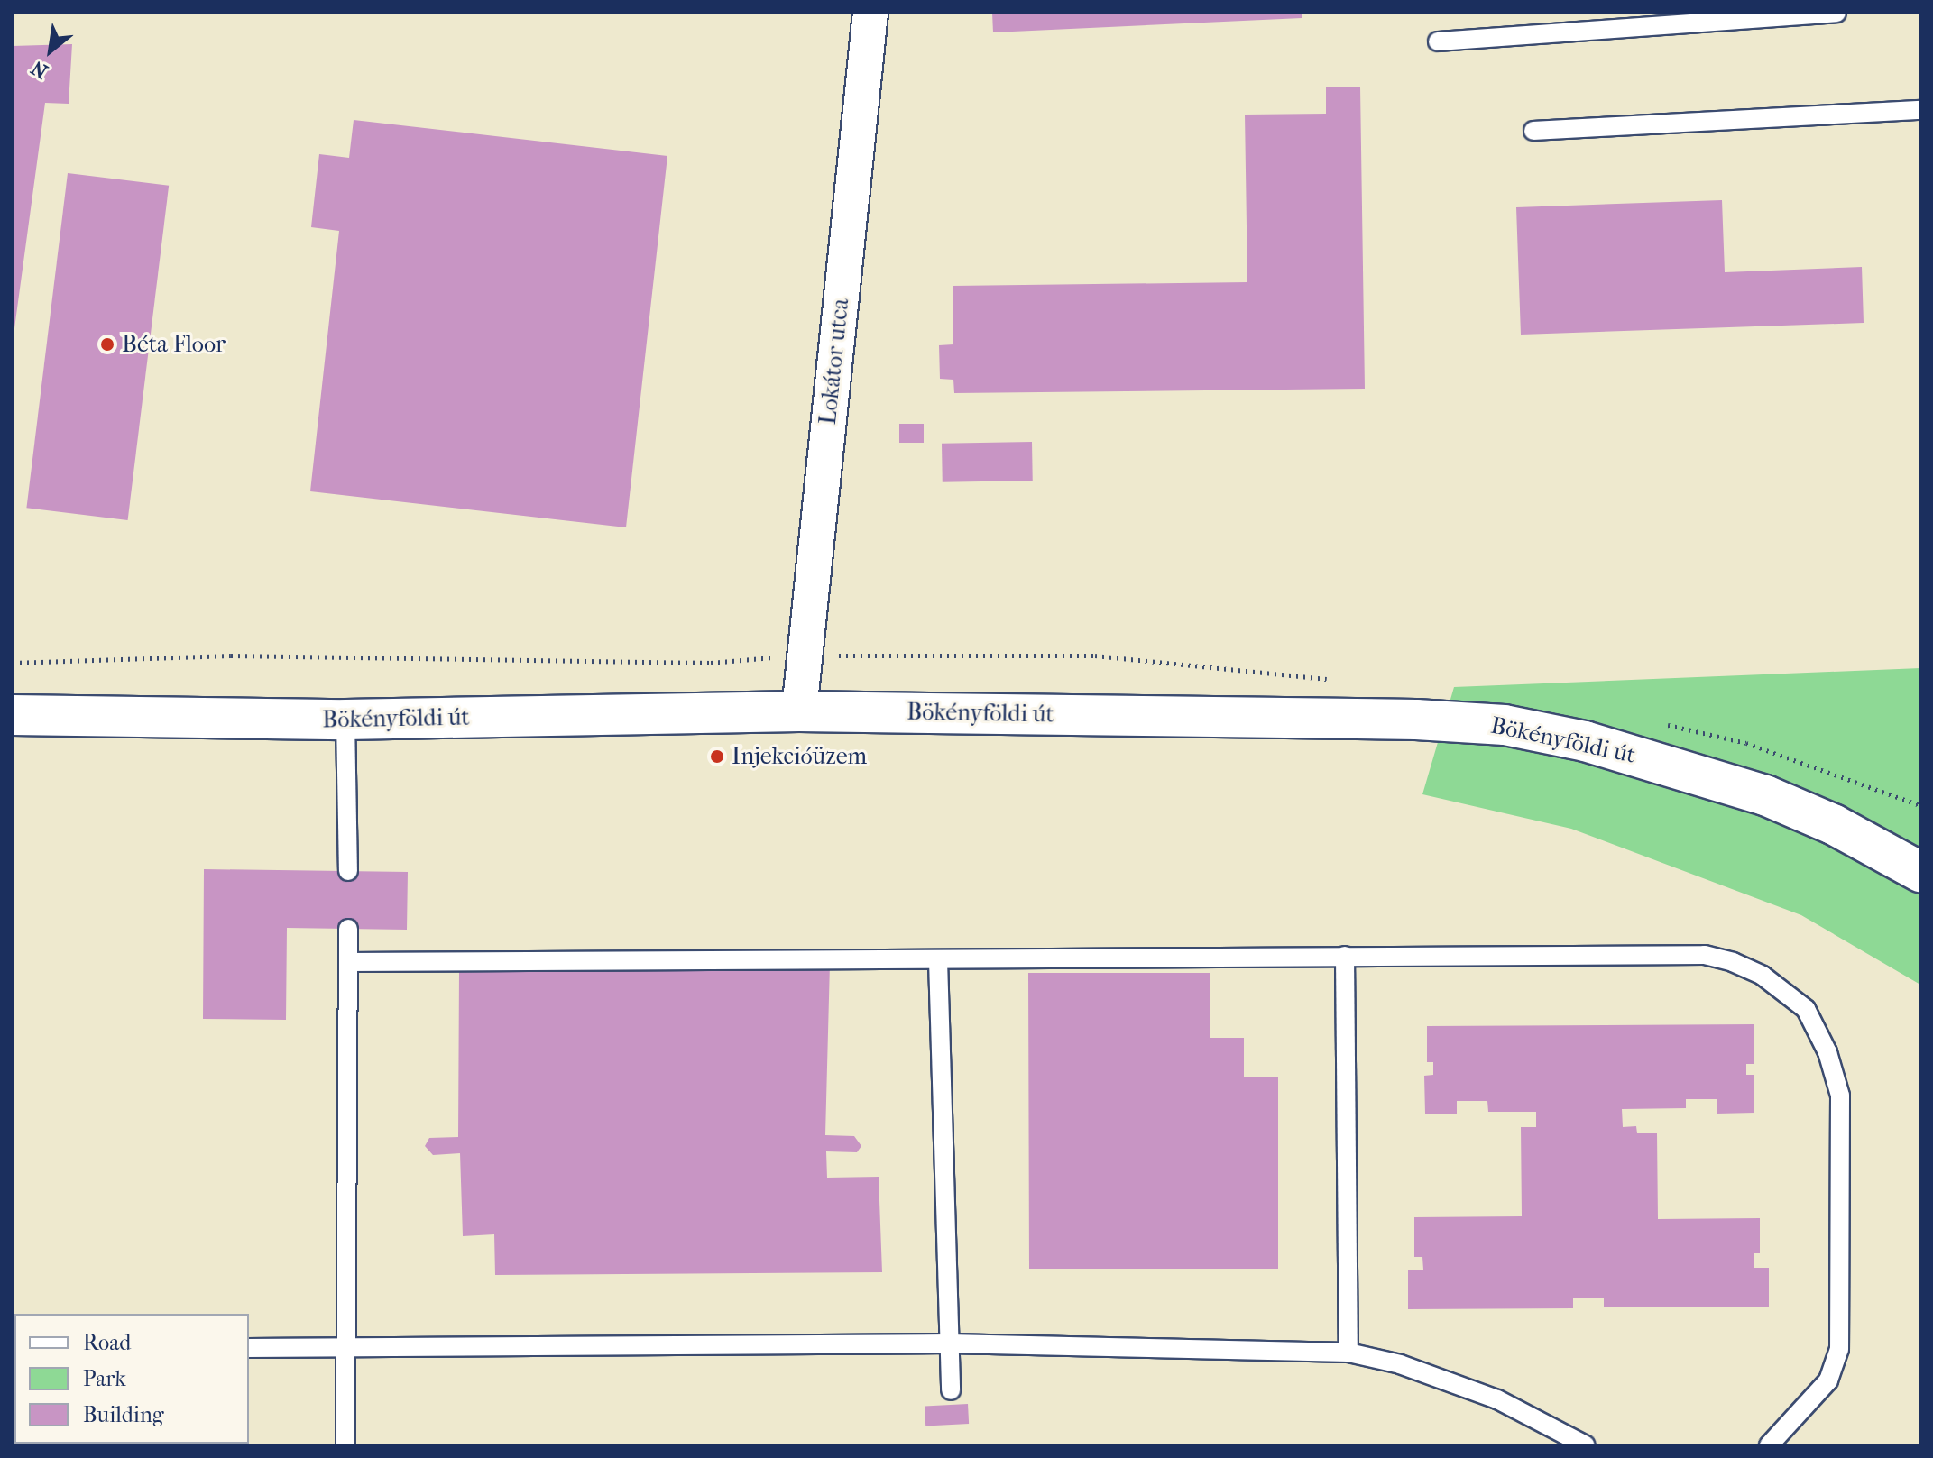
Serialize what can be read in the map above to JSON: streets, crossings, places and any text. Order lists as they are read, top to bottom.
{
  "streets": {
    "street": ["Lokátor utca", "Bökényföldi út"]
  },
  "crossings": [
    ["Lokátor utca", "Bökényföldi út"]
  ],
  "places": ["Béta Floor", "Injekcióüzem"],
  "legend": ["Road", "Park", "Building"],
  "north": "bottom left"
}
